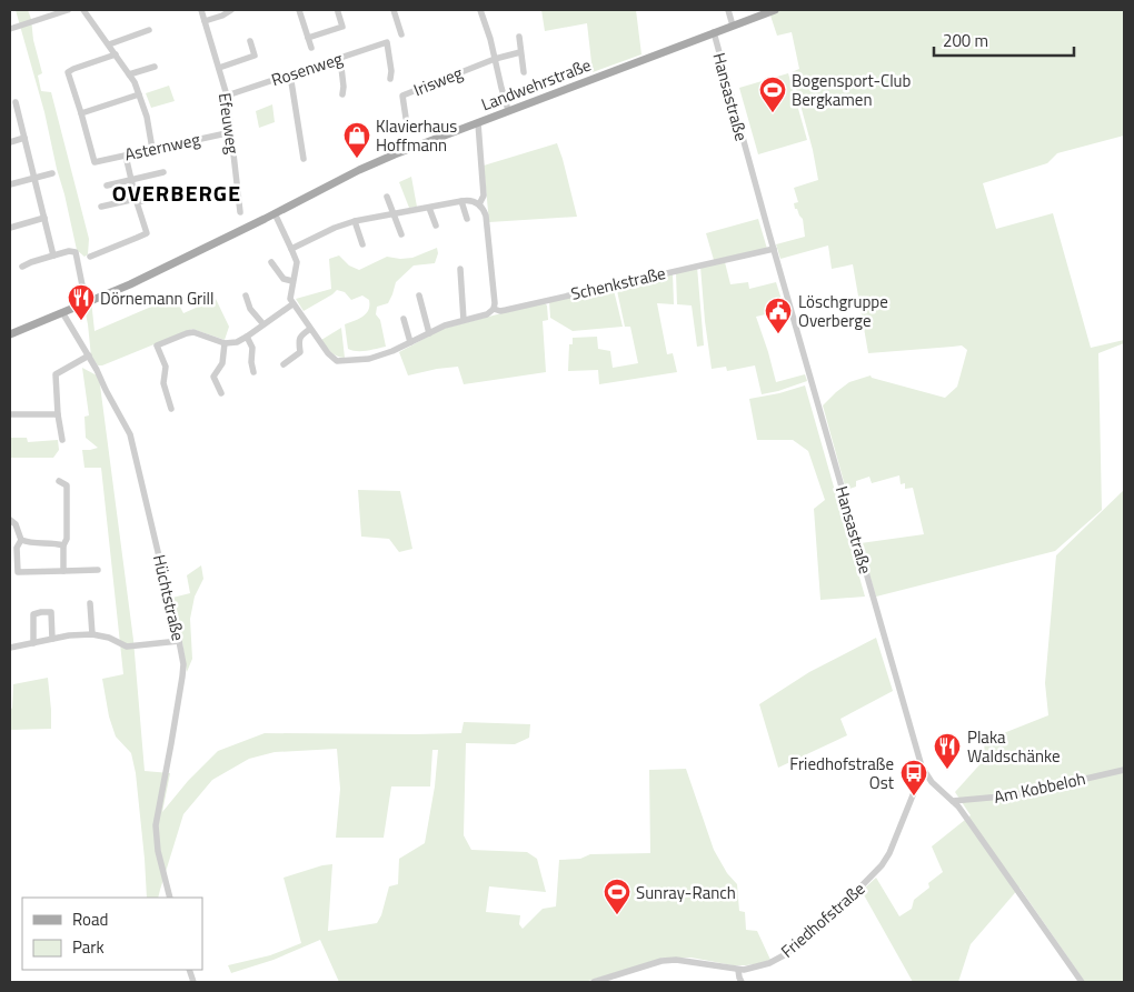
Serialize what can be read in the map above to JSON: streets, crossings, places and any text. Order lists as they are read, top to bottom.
{
  "streets": {
    "main road": ["Landwehrstraße"],
    "street": [
      "Rosenweg",
      "Irisweg",
      "Hansastraße",
      "Efeuweg",
      "Asternweg",
      "Schenkstraße",
      "Hüchtstraße",
      "Am Kobbeloh",
      "Friedhofstraße"
    ]
  },
  "crossings": [
    ["Rosenweg", "Efeuweg"],
    ["Landwehrstraße", "Hansastraße"],
    ["Landwehrstraße", "Hüchtstraße"],
    ["Hansastraße", "Schenkstraße"],
    ["Hansastraße", "Am Kobbeloh"],
    ["Hansastraße", "Friedhofstraße"],
    ["Efeuweg", "Asternweg"]
  ],
  "districts": ["OVERBERGE"],
  "places": {
    "sports": ["Bogensport-Club Bergkamen", "Sunray-Ranch"],
    "shop": ["Klavierhaus Hoffmann"],
    "restaurant": ["Dörnemann Grill", "Plaka Waldschänke"],
    "public building": ["Löschgruppe Overberge"],
    "bus stop": ["Friedhofstraße Ost"]
  },
  "legend": ["Road", "Park"],
  "scale_bar": "200 m"
}
